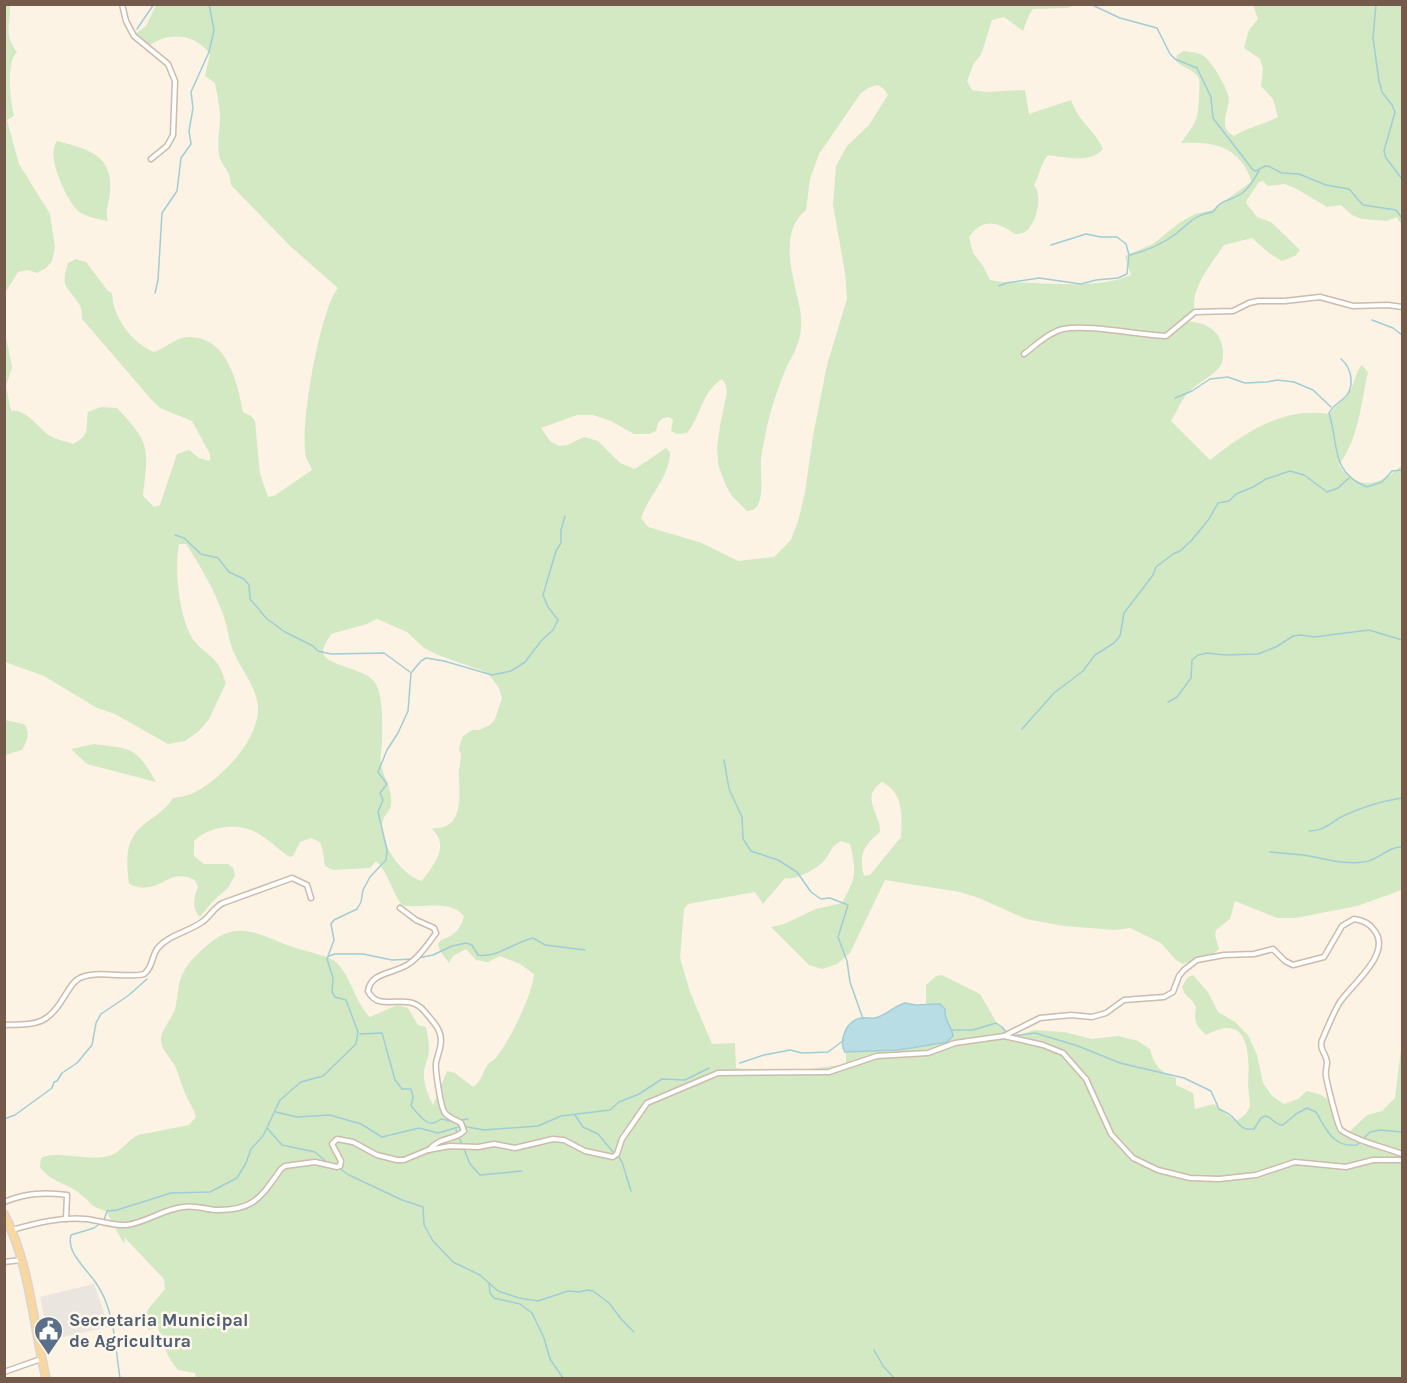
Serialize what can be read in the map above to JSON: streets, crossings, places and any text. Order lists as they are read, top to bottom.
{
  "places": {
    "public building": ["Secretaria Municipal de Agricultura"]
  }
}
